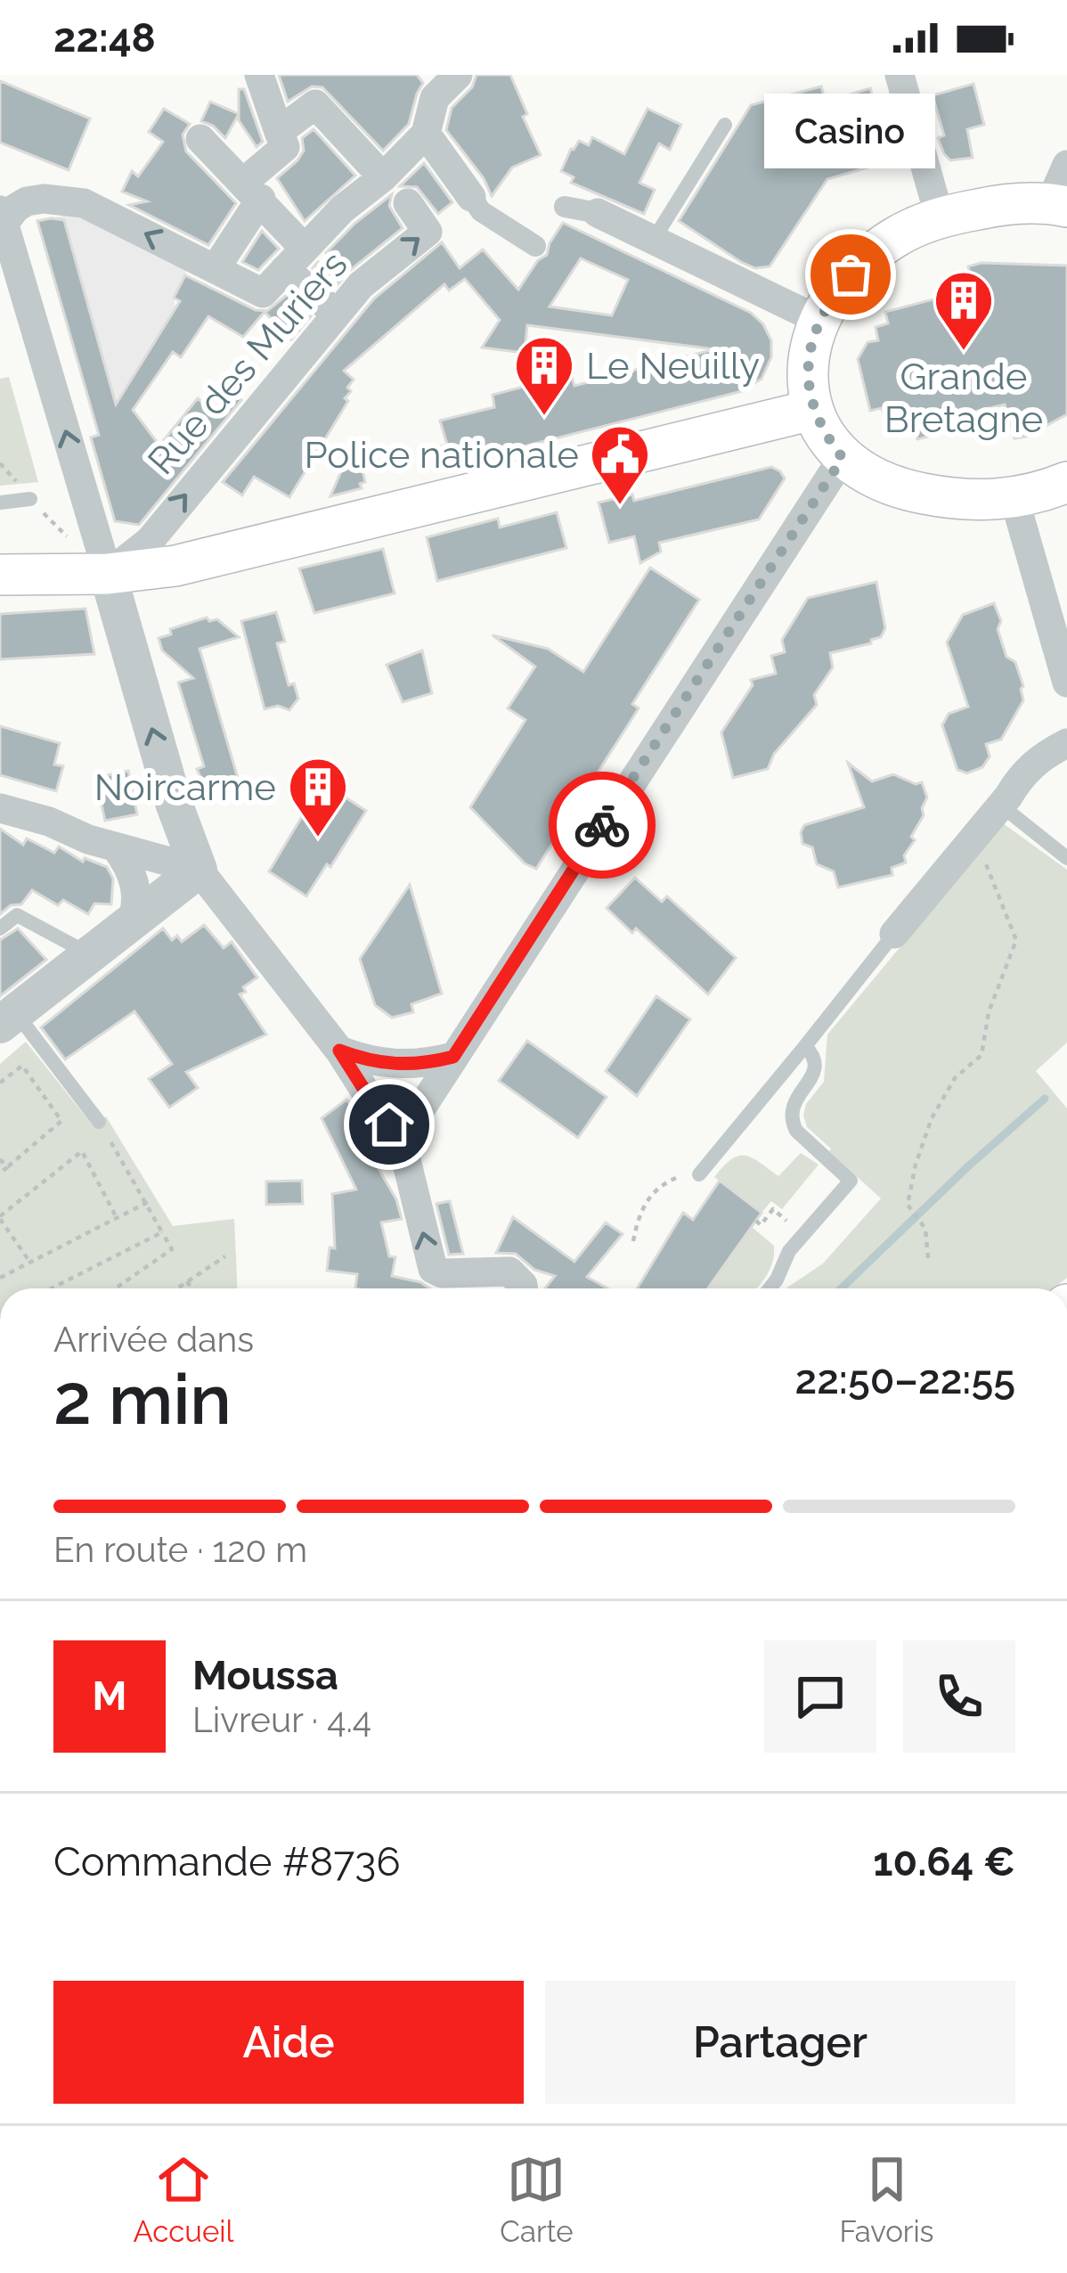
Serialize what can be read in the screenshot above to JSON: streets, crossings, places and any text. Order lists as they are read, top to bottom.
{
  "streets": {
    "street": ["Rue des Muriers"]
  },
  "one_way": ["Rue des Muriers"],
  "places": {
    "other": ["Casino"],
    "building": ["Grande Bretagne", "Le Neuilly", "Noircarme"],
    "public building": ["Police nationale"]
  },
  "page": {
    "status": "22:48",
    "bubble": "Casino",
    "heading": ["2 min", "Arrivée dans", "22:50–22:55"],
    "panel": [
      "Moussa",
      "Livreur · 4.4",
      "Commande #8736",
      "10.64 €"
    ],
    "bar": "En route · 120 m",
    "round": "M",
    "buttons": ["Aide", "Partager"],
    "tabs": ["Accueil", "Carte", "Favoris"]
  }
}
